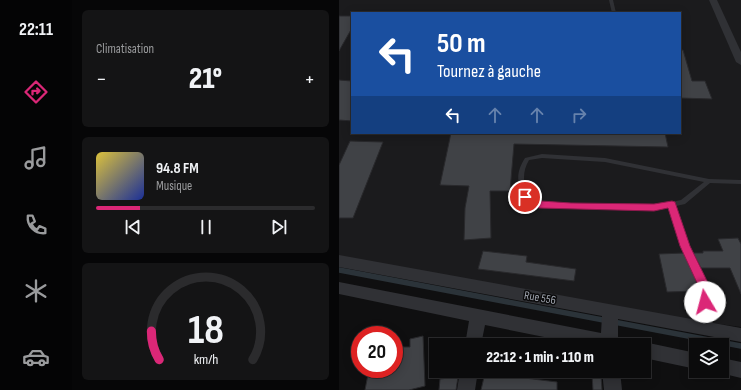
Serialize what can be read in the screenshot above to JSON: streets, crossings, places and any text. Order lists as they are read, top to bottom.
{
  "streets": {
    "street": ["Rue 556"]
  },
  "page": {
    "tabs": "22:11",
    "tile": "Climatisation",
    "turn": ["50 m", "Tournez à gauche"],
    "heat": ["−", "21°", "+"],
    "song": ["94.8 FM", "Musique"],
    "limit": "20",
    "trip": "22:12 · 1 min · 110 m",
    "gauge": ["18", "km/h"]
  }
}
